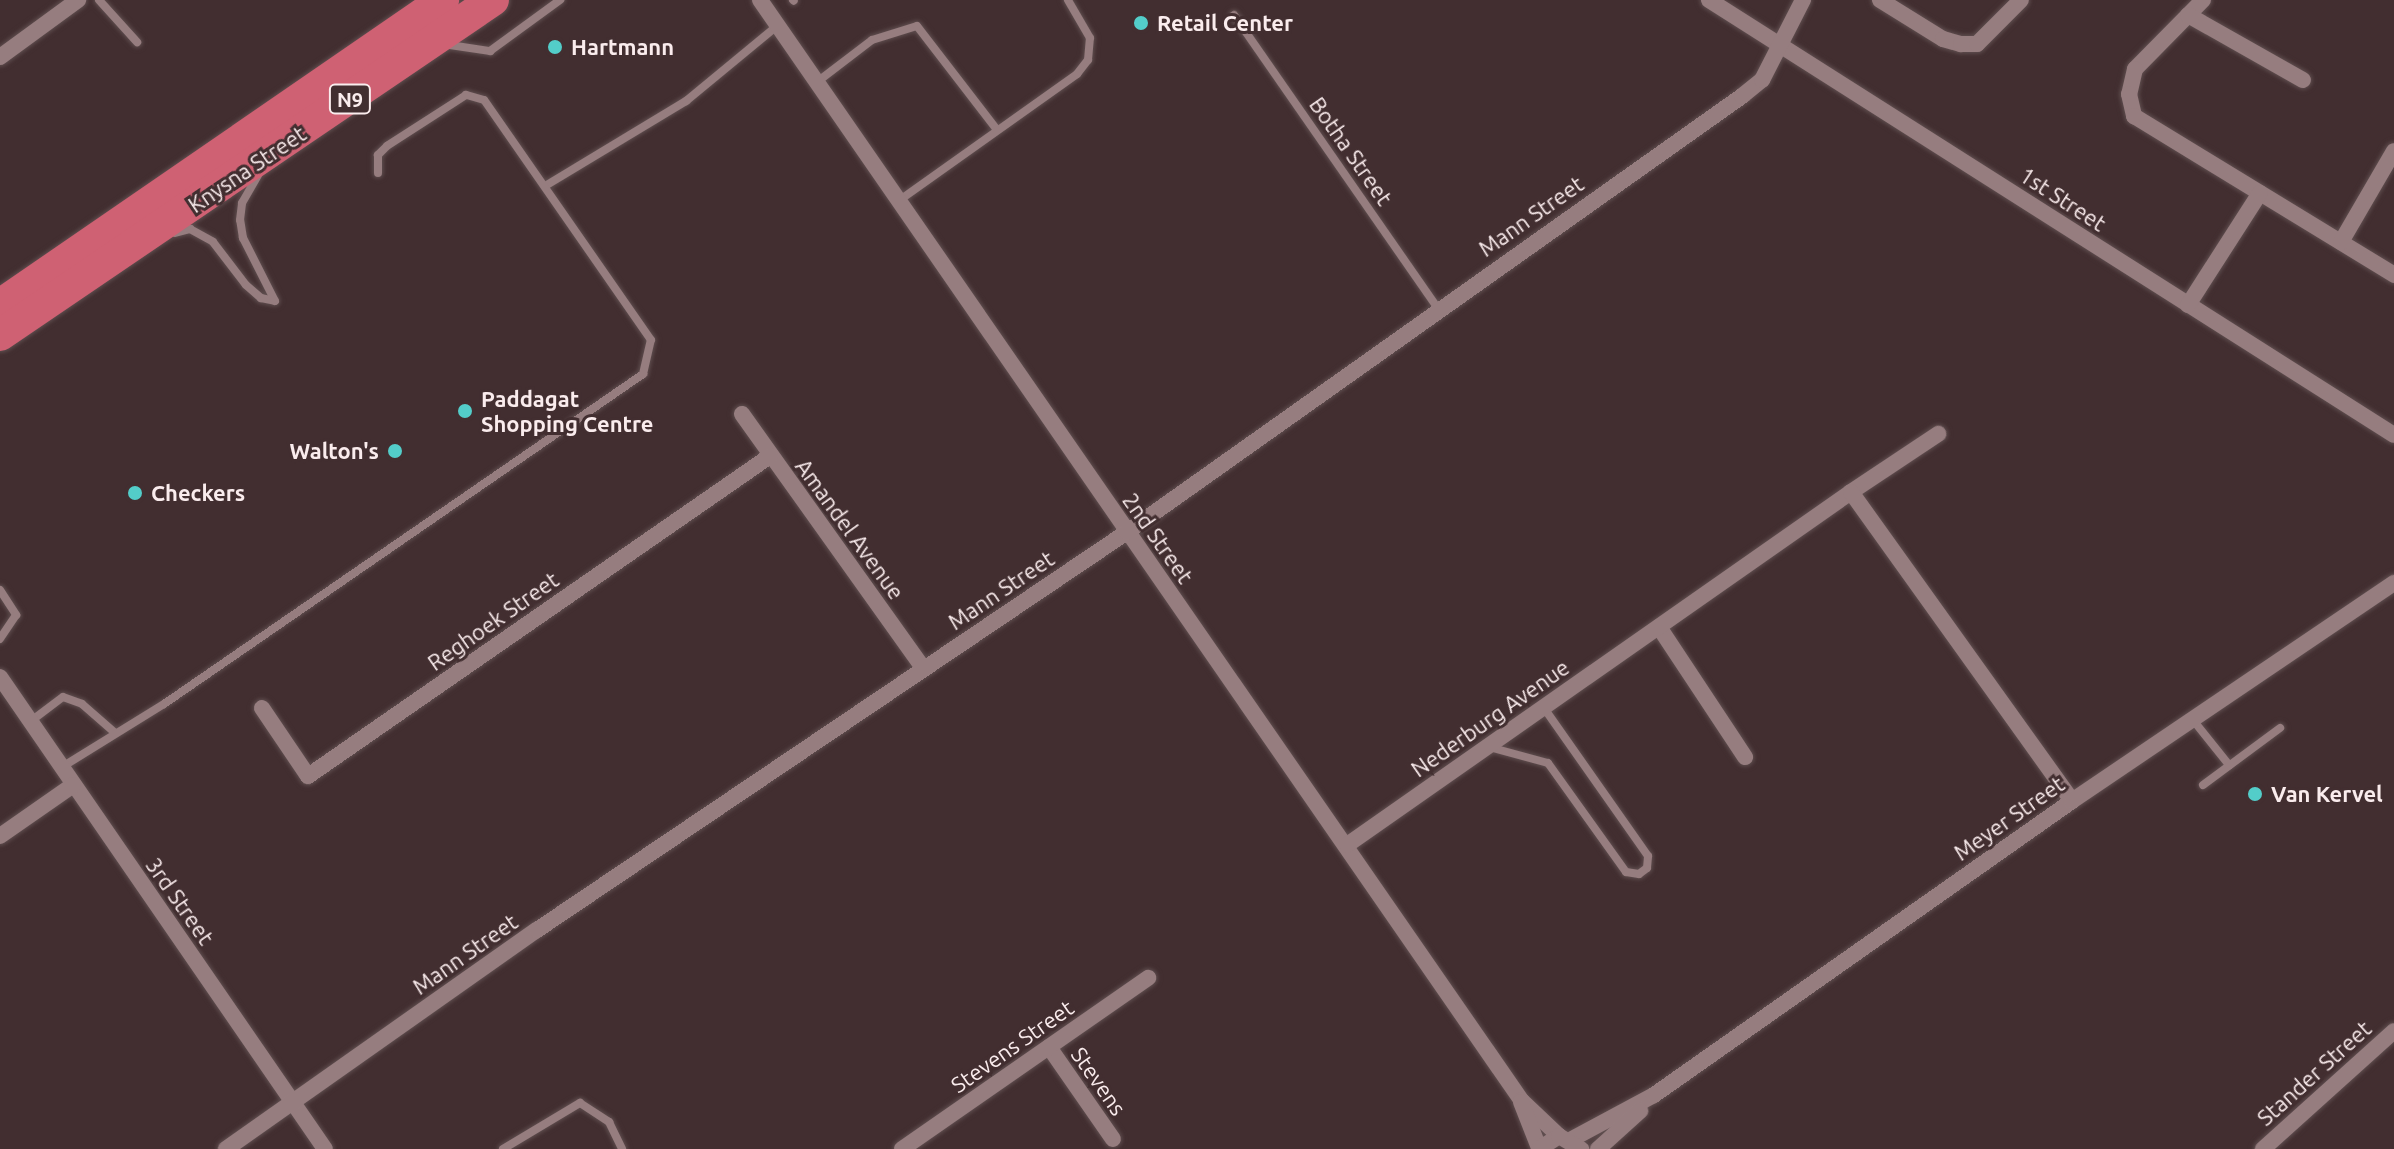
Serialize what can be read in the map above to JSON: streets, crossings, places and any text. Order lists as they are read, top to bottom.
{
  "streets": {
    "highway": ["N9", "Knysna Street"],
    "street": [
      "1st Street",
      "Mann Street",
      "Amandel Avenue",
      "2nd Street",
      "Reghoek Street",
      "Nederburg Avenue",
      "Meyer Street",
      "3rd Street",
      "Stevens Street",
      "Stander Street",
      "Stevens"
    ],
    "lane": ["Botha Street"]
  },
  "crossings": [
    ["Botha Street", "Mann Street"],
    ["1st Street", "Mann Street"],
    ["Mann Street", "Amandel Avenue"],
    ["Mann Street", "2nd Street"],
    ["Mann Street", "3rd Street"],
    ["Amandel Avenue", "Reghoek Street"],
    ["2nd Street", "Nederburg Avenue"],
    ["2nd Street", "Meyer Street"],
    ["Stevens Street", "Stevens"]
  ],
  "places": [
    "Retail Center",
    "Hartmann",
    "Paddagat Shopping Centre",
    "Walton's",
    "Checkers",
    "Van Kervel"
  ]
}
